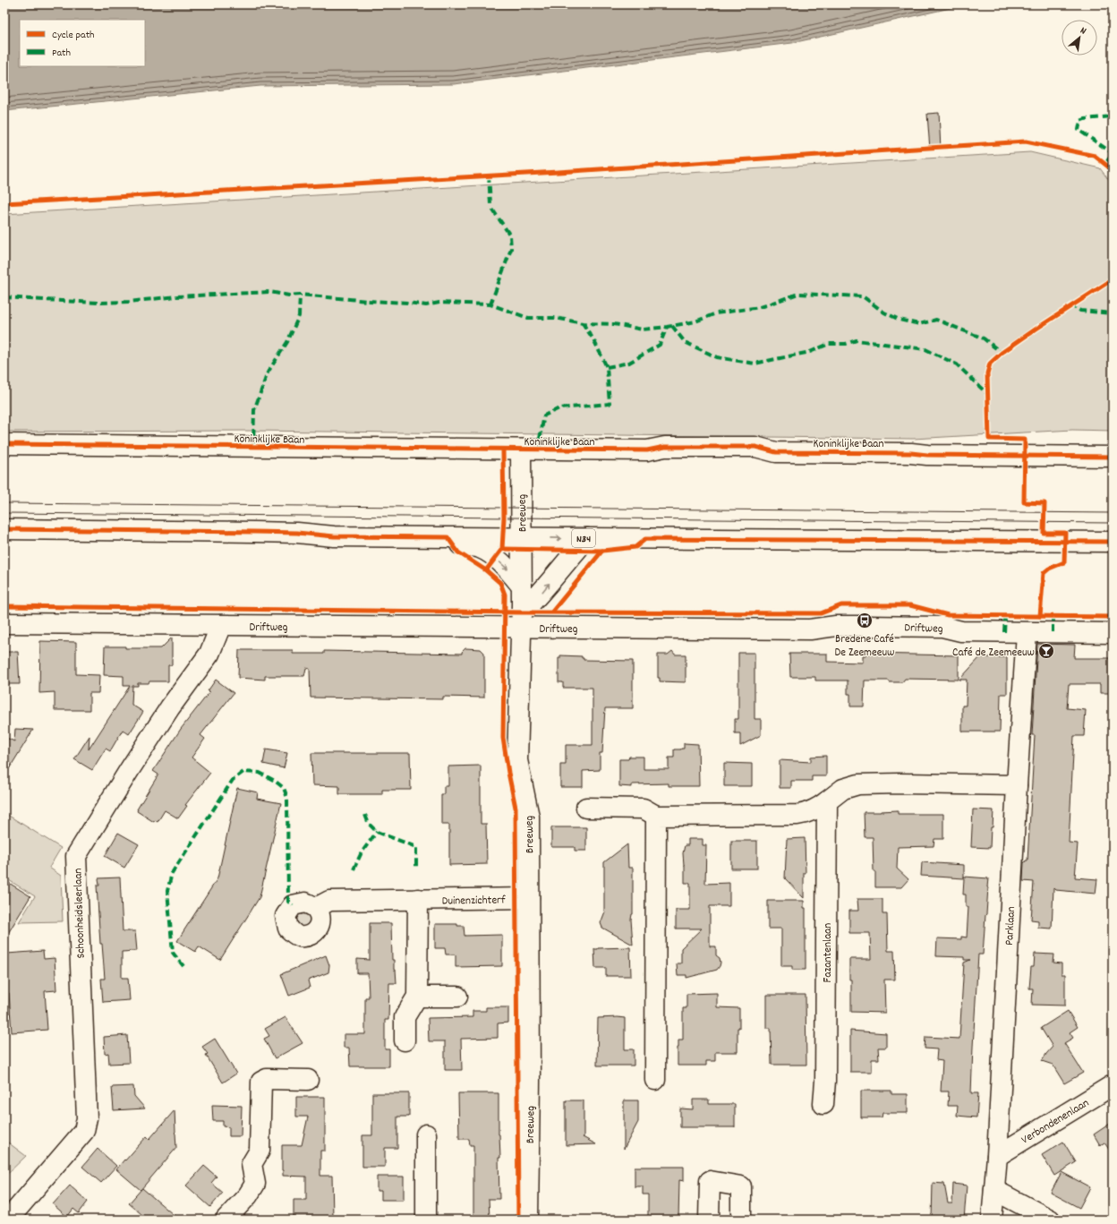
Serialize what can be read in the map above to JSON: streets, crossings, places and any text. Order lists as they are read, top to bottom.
{
  "streets": {
    "street": [
      "Koninklijke Baan",
      "Breeweg",
      "N34",
      "Driftweg",
      "Duinenzichterf",
      "Schoonheidsleerlaan",
      "Parklaan",
      "Fazantenlaan",
      "Verbondenenlaan"
    ]
  },
  "crossings": [
    ["Koninklijke Baan", "Breeweg"],
    ["Breeweg", "N34"],
    ["Breeweg", "Driftweg"],
    ["Breeweg", "Duinenzichterf"],
    ["Driftweg", "Schoonheidsleerlaan"],
    ["Driftweg", "Parklaan"],
    ["Parklaan", "Verbondenenlaan"]
  ],
  "places": {
    "bus stop": ["Bredene Café De Zeemeeuw"],
    "bar": ["Café de Zeemeeuw"]
  },
  "legend": ["Cycle path", "Path"],
  "north": "top right"
}
